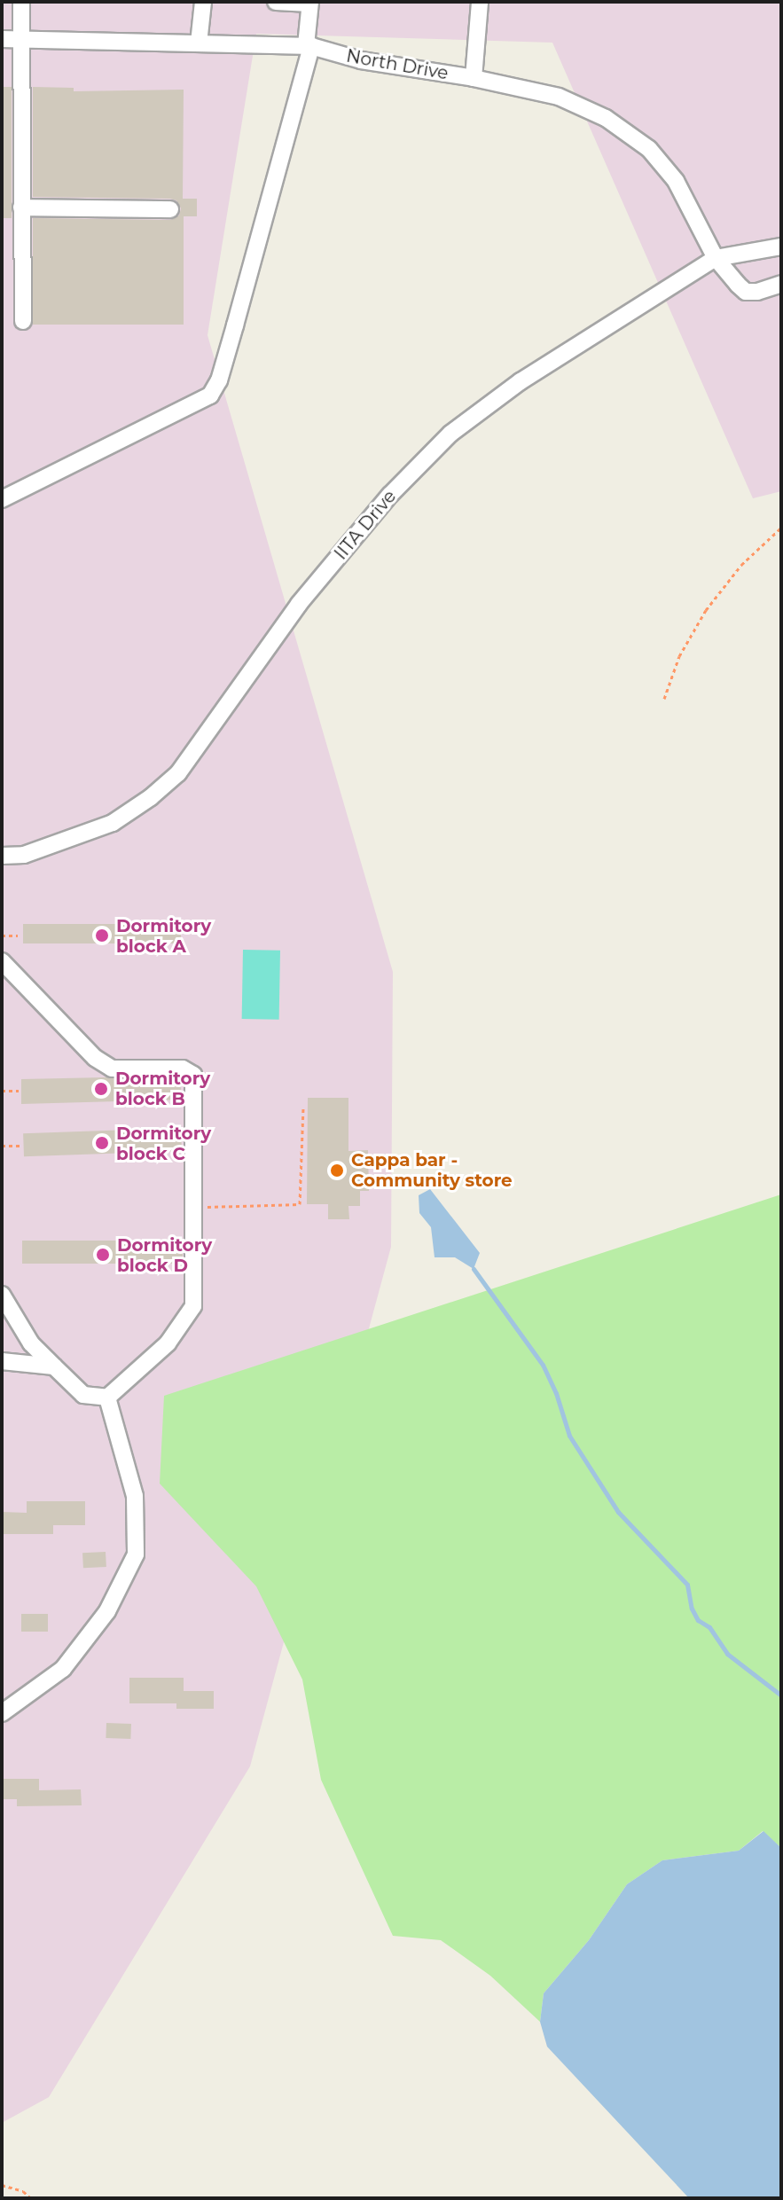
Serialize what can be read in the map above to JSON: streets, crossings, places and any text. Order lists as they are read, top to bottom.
{
  "streets": {
    "street": ["North Drive", "IITA Drive"]
  },
  "crossings": [
    ["North Drive", "IITA Drive"]
  ],
  "places": [
    "Dormitory block A",
    "Dormitory block B",
    "Dormitory block C",
    "Cappa bar - Community store",
    "Dormitory block D"
  ]
}
